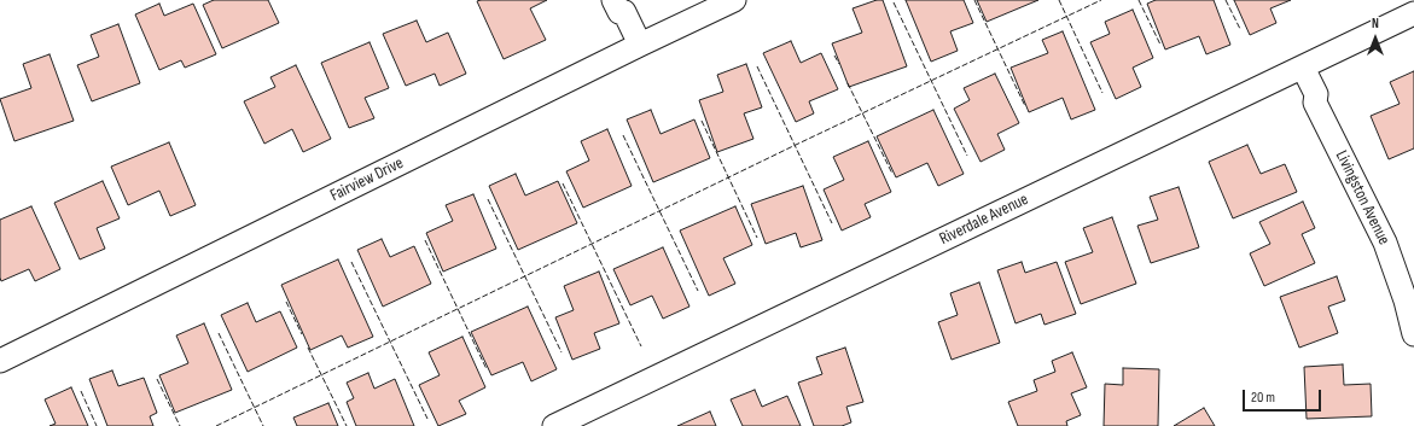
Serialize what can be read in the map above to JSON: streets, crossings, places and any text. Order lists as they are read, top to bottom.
{
  "streets": {
    "street": ["Fairview Drive", "Livingston Avenue", "Riverdale Avenue"]
  },
  "crossings": [
    ["Livingston Avenue", "Riverdale Avenue"]
  ],
  "scale_bar": "20 m",
  "north": "top"
}
